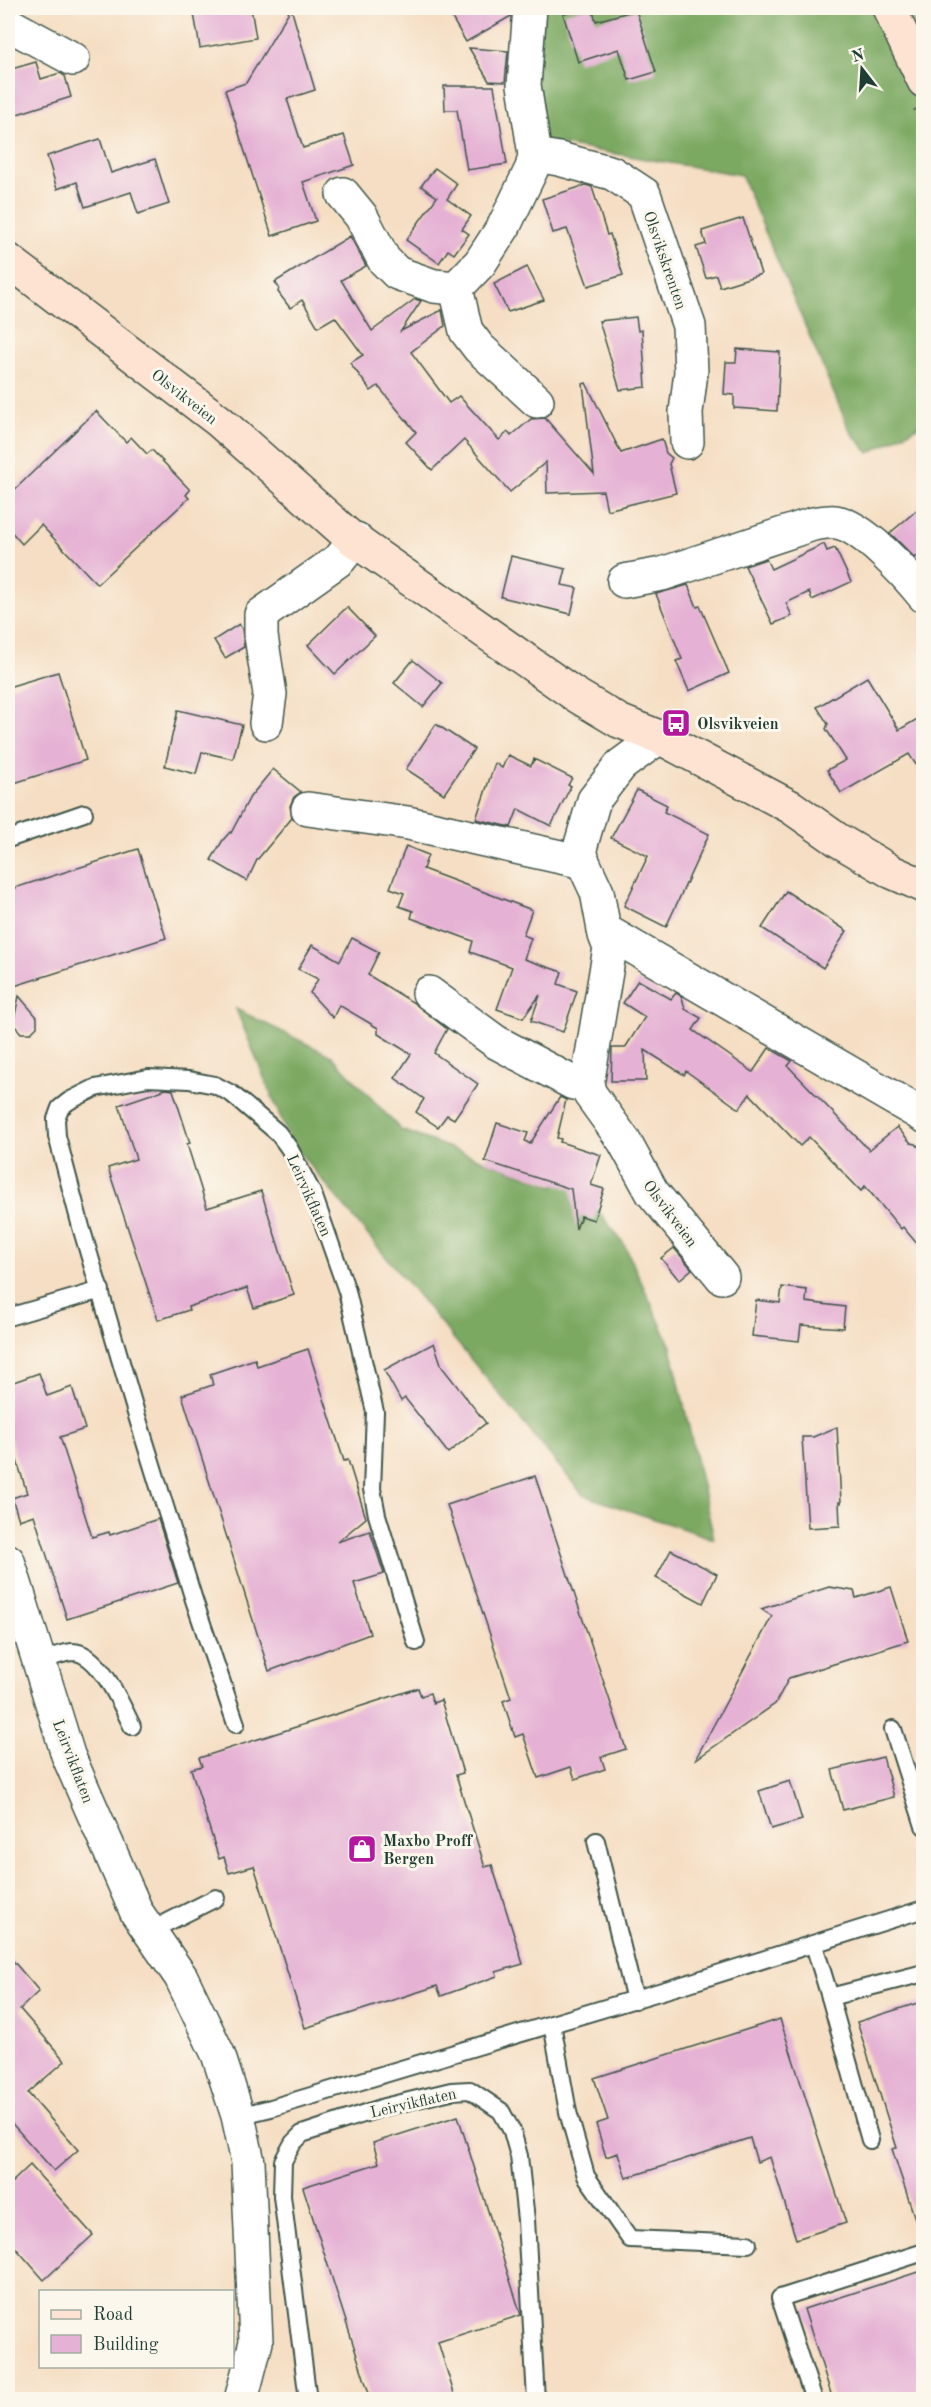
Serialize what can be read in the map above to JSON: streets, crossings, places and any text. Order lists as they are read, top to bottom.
{
  "streets": {
    "main road": ["Olsvikveien"],
    "street": ["Olsvikskrenten", "Leirvikflaten"]
  },
  "places": {
    "bus stop": ["Olsvikveien"],
    "shop": ["Maxbo Proff Bergen"]
  },
  "legend": ["Road", "Building"],
  "north": "top"
}
